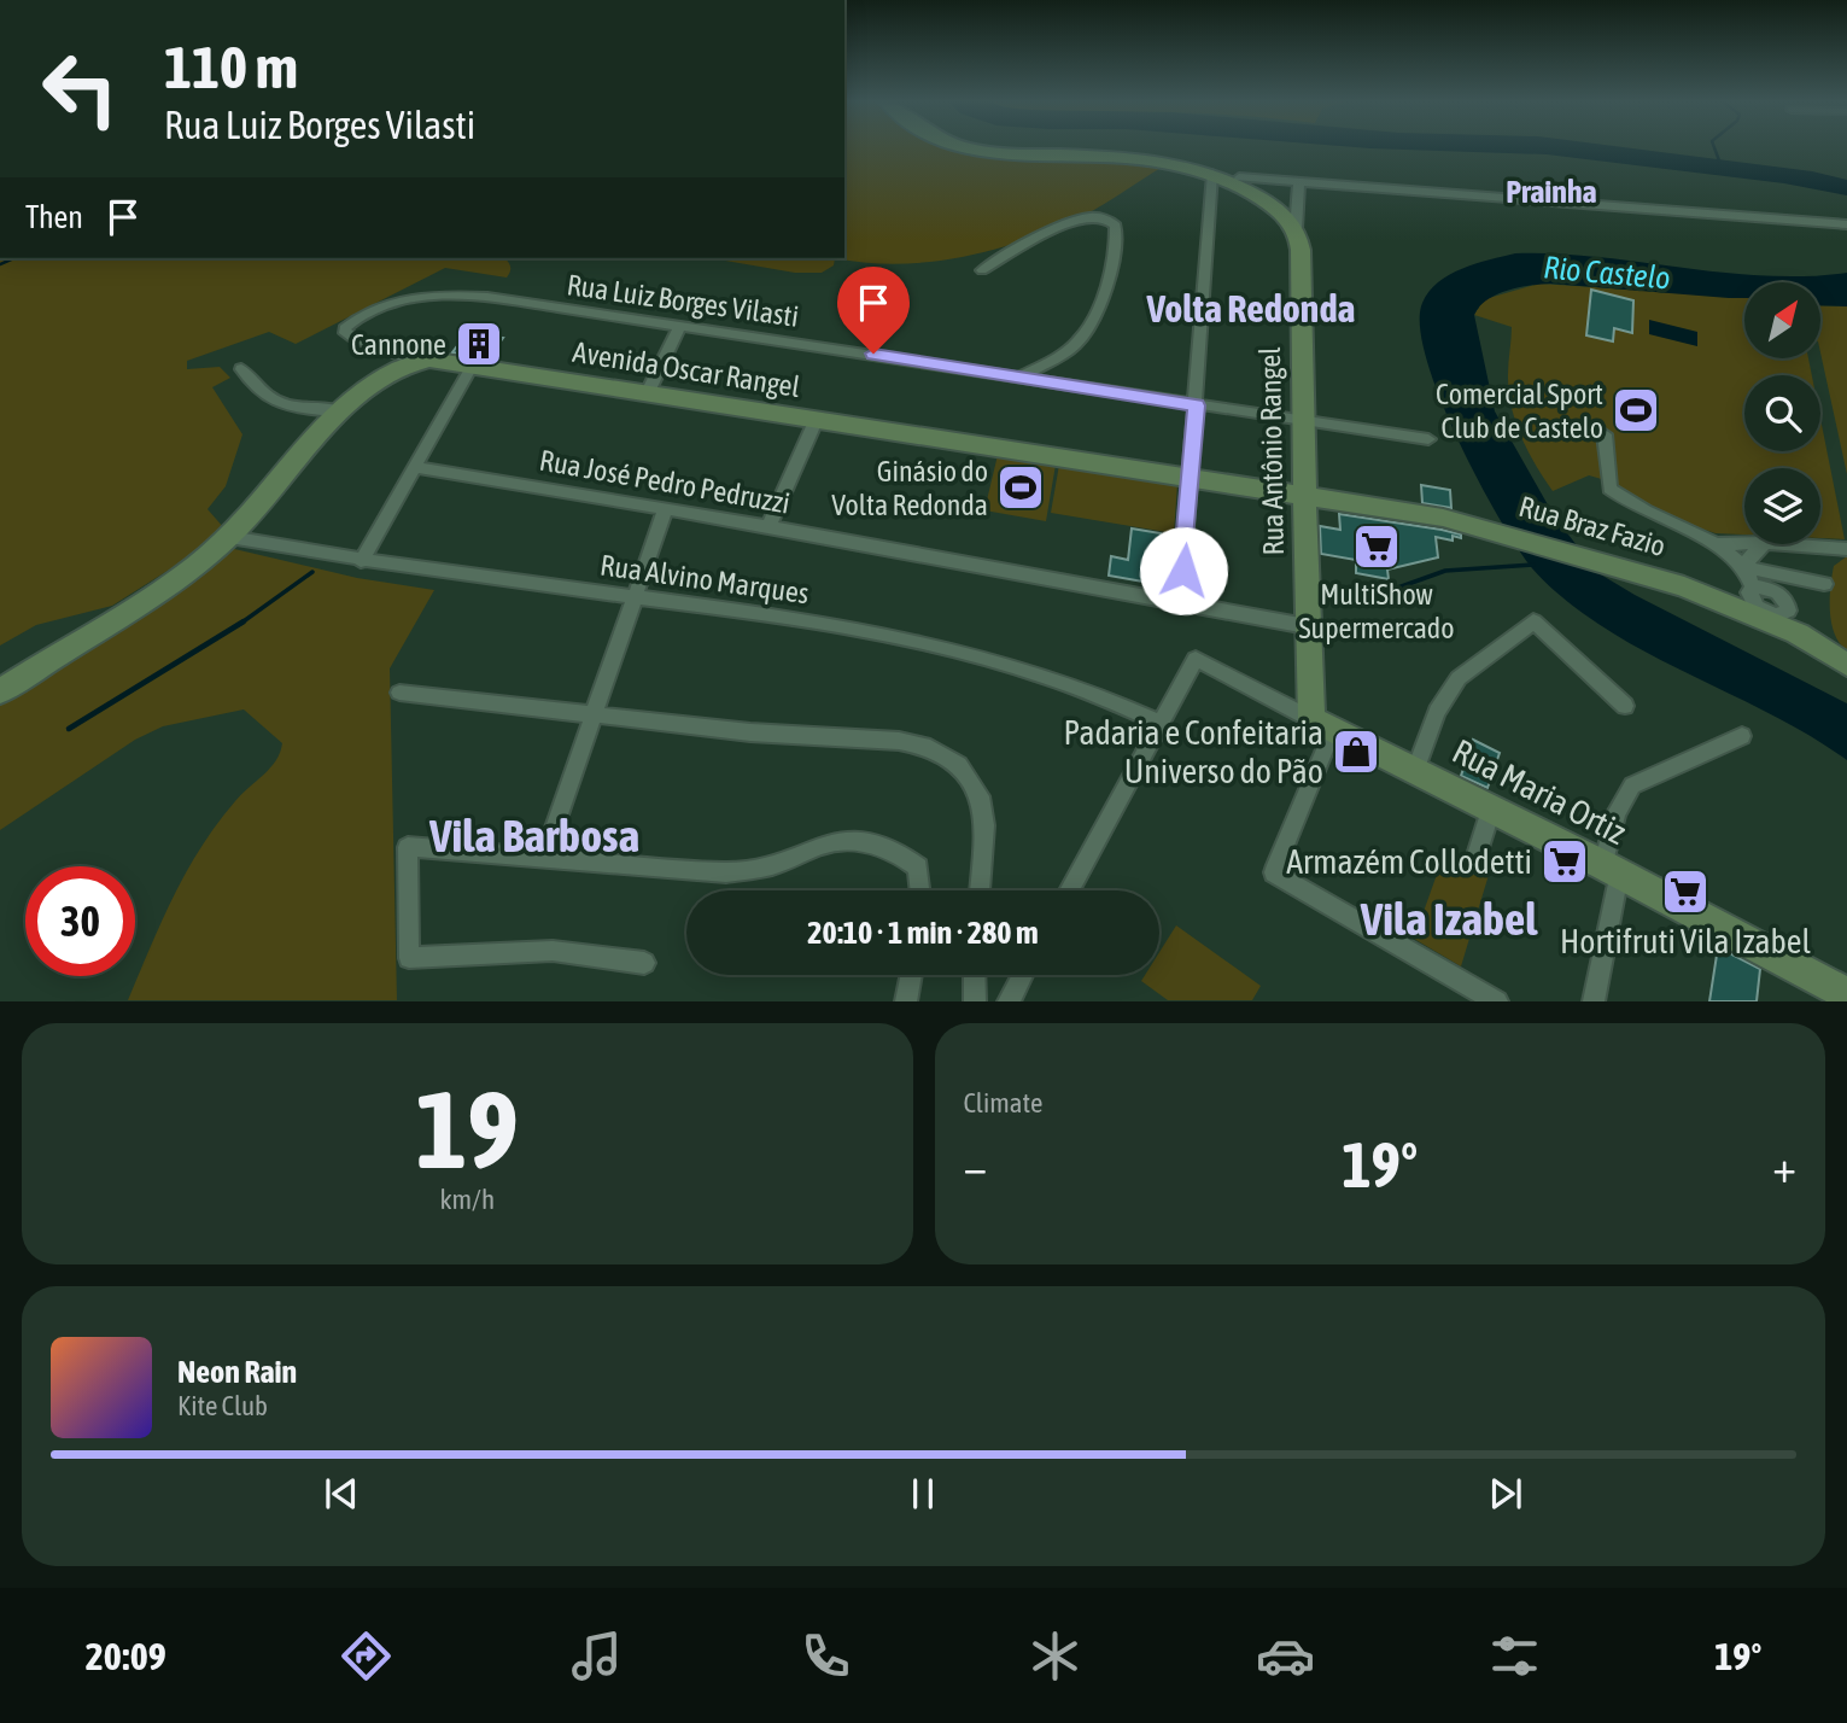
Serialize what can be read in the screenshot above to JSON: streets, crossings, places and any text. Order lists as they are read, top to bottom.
{
  "streets": {
    "main road": [
      "Avenida Oscar Rangel",
      "Rua Antônio Rangel",
      "Rua Braz Fazio",
      "Rua Maria Ortiz"
    ],
    "street": ["Rua Luiz Borges Vilasti", "Rua José Pedro Pedruzzi", "Rua Alvino Marques"]
  },
  "crossings": [
    ["Rua Luiz Borges Vilasti", "Avenida Oscar Rangel"],
    ["Rua Luiz Borges Vilasti", "Rua Antônio Rangel"],
    ["Avenida Oscar Rangel", "Rua Antônio Rangel"],
    ["Avenida Oscar Rangel", "Rua Braz Fazio"],
    ["Rua Antônio Rangel", "Rua José Pedro Pedruzzi"],
    ["Rua Antônio Rangel", "Rua Braz Fazio"],
    ["Rua Antônio Rangel", "Rua Maria Ortiz"],
    ["Rua Alvino Marques", "Rua Maria Ortiz"]
  ],
  "districts": [
    "Prainha",
    "Volta Redonda",
    "Vila Barbosa",
    "Vila Izabel"
  ],
  "water": ["Rio Castelo"],
  "places": {
    "building": ["Cannone"],
    "sports": ["Comercial Sport Club de Castelo", "Ginásio do Volta Redonda"],
    "supermarket": ["MultiShow Supermercado", "Armazém Collodetti", "Hortifruti Vila Izabel"],
    "shop": ["Padaria e Confeitaria Universo do Pão"]
  },
  "north": "top right",
  "page": {
    "turn": ["110 m", "Rua Luiz Borges Vilasti"],
    "then": "Then",
    "limit": "30",
    "trip": "20:10 · 1 min · 280 m",
    "tile": [
      ["19", "km/h"],
      "Climate"
    ],
    "heat": ["−", "19°", "+"],
    "song": ["Neon Rain", "Kite Club"],
    "tabs": ["20:09", "19°"]
  }
}
